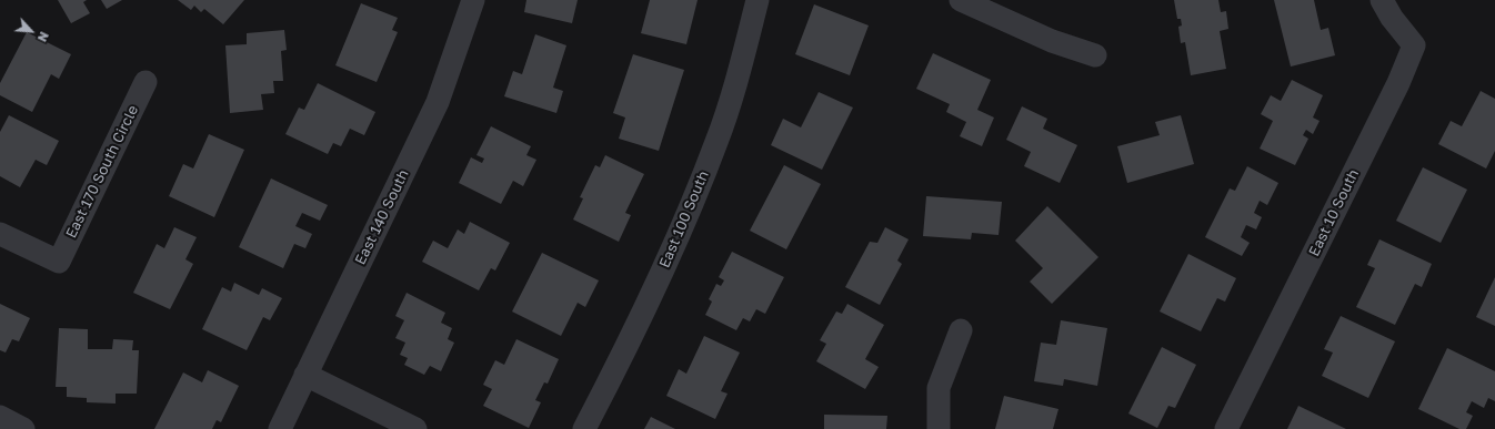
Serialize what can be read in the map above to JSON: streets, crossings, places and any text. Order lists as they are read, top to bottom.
{
  "streets": {
    "street": [
      "East 170 South Circle",
      "East 10 South",
      "East 140 South",
      "East 100 South"
    ]
  },
  "north": "bottom right"
}
